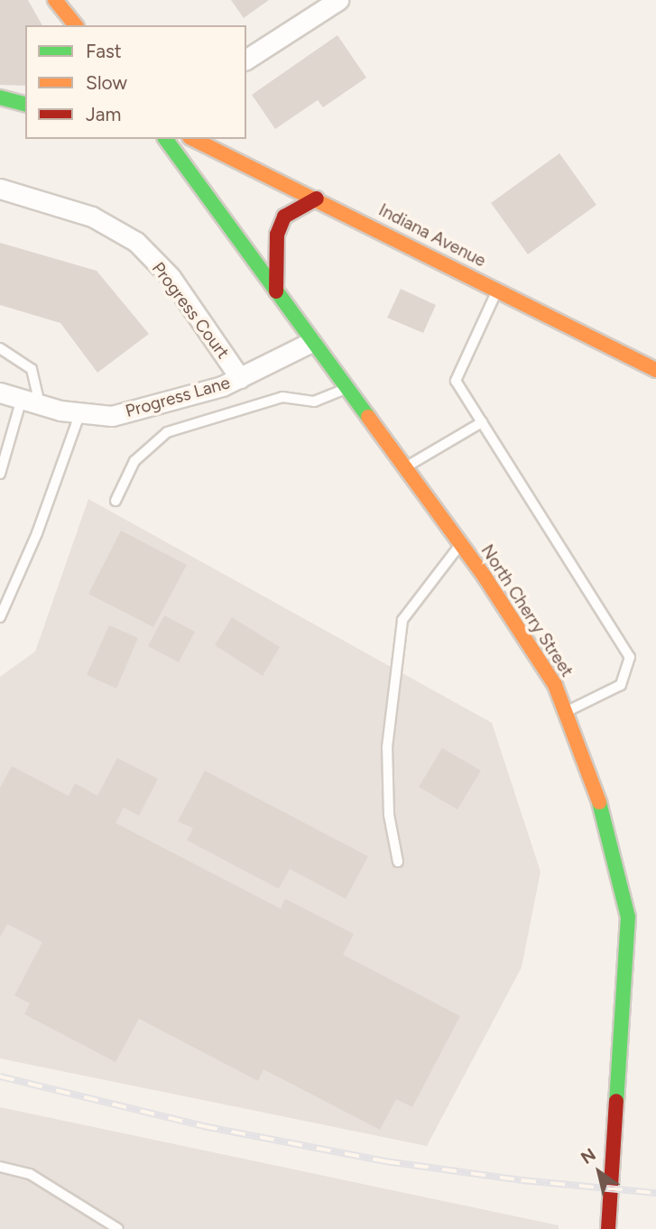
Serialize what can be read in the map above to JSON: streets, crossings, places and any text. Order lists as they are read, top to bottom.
{
  "streets": {
    "main road": ["Indiana Avenue", "North Cherry Street"],
    "street": ["Progress Court", "Progress Lane"]
  },
  "crossings": [
    ["Progress Court", "Progress Lane"],
    ["Progress Lane", "North Cherry Street"]
  ],
  "legend": ["Fast", "Slow", "Jam"],
  "north": "top left"
}
